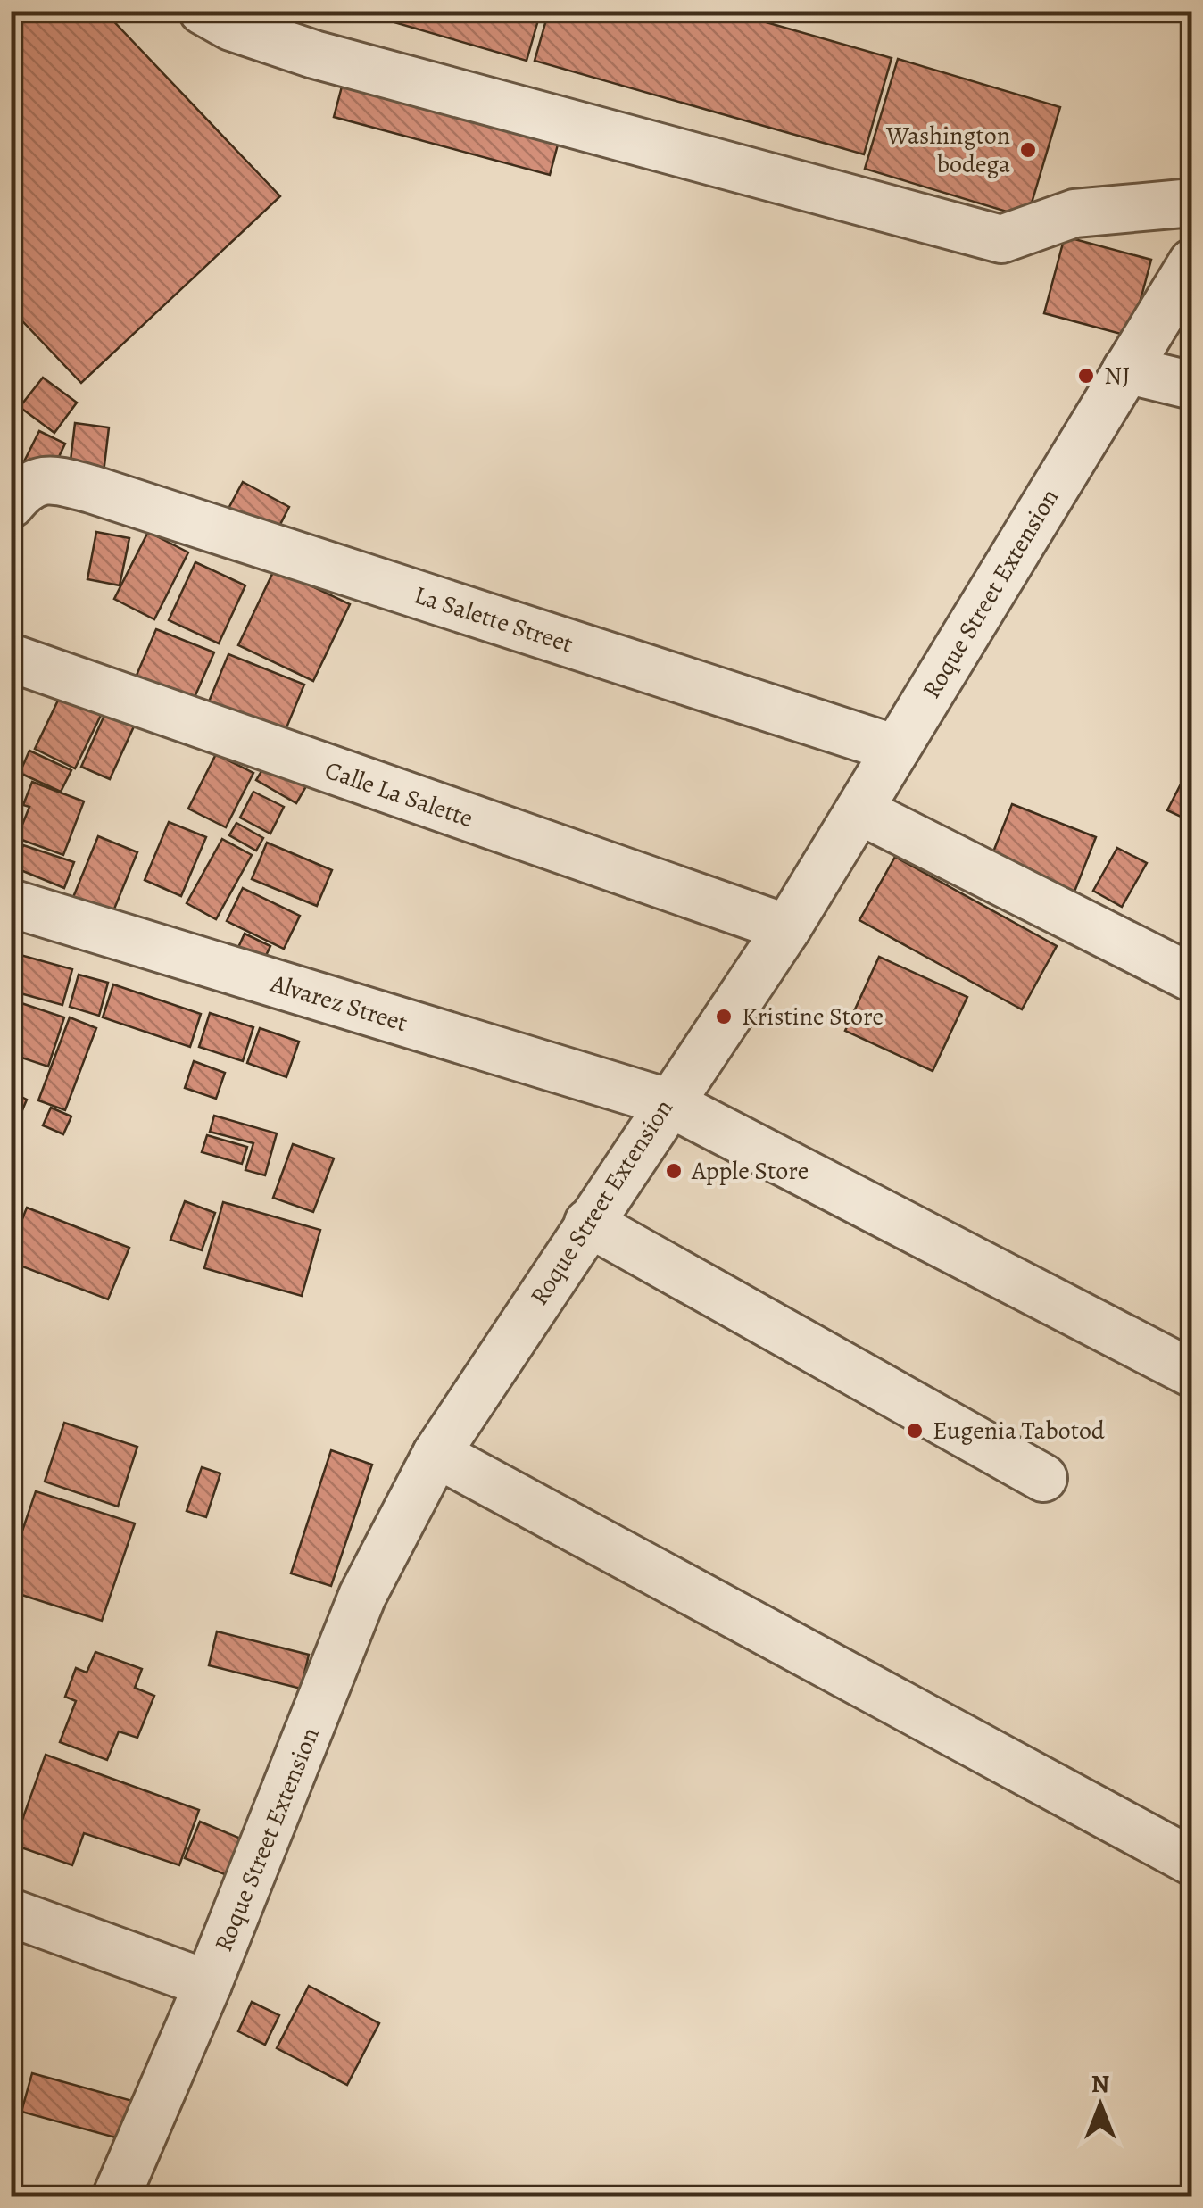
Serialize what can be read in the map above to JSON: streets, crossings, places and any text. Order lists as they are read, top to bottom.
{
  "streets": {
    "street": [
      "Roque Street Extension",
      "La Salette Street",
      "Calle La Salette",
      "Alvarez Street"
    ]
  },
  "crossings": [
    ["Roque Street Extension", "La Salette Street"],
    ["Roque Street Extension", "Calle La Salette"],
    ["Roque Street Extension", "Alvarez Street"]
  ],
  "places": [
    "Washington bodega",
    "NJ",
    "Kristine Store",
    "Apple Store",
    "Eugenia Tabotod"
  ],
  "north": "top"
}
